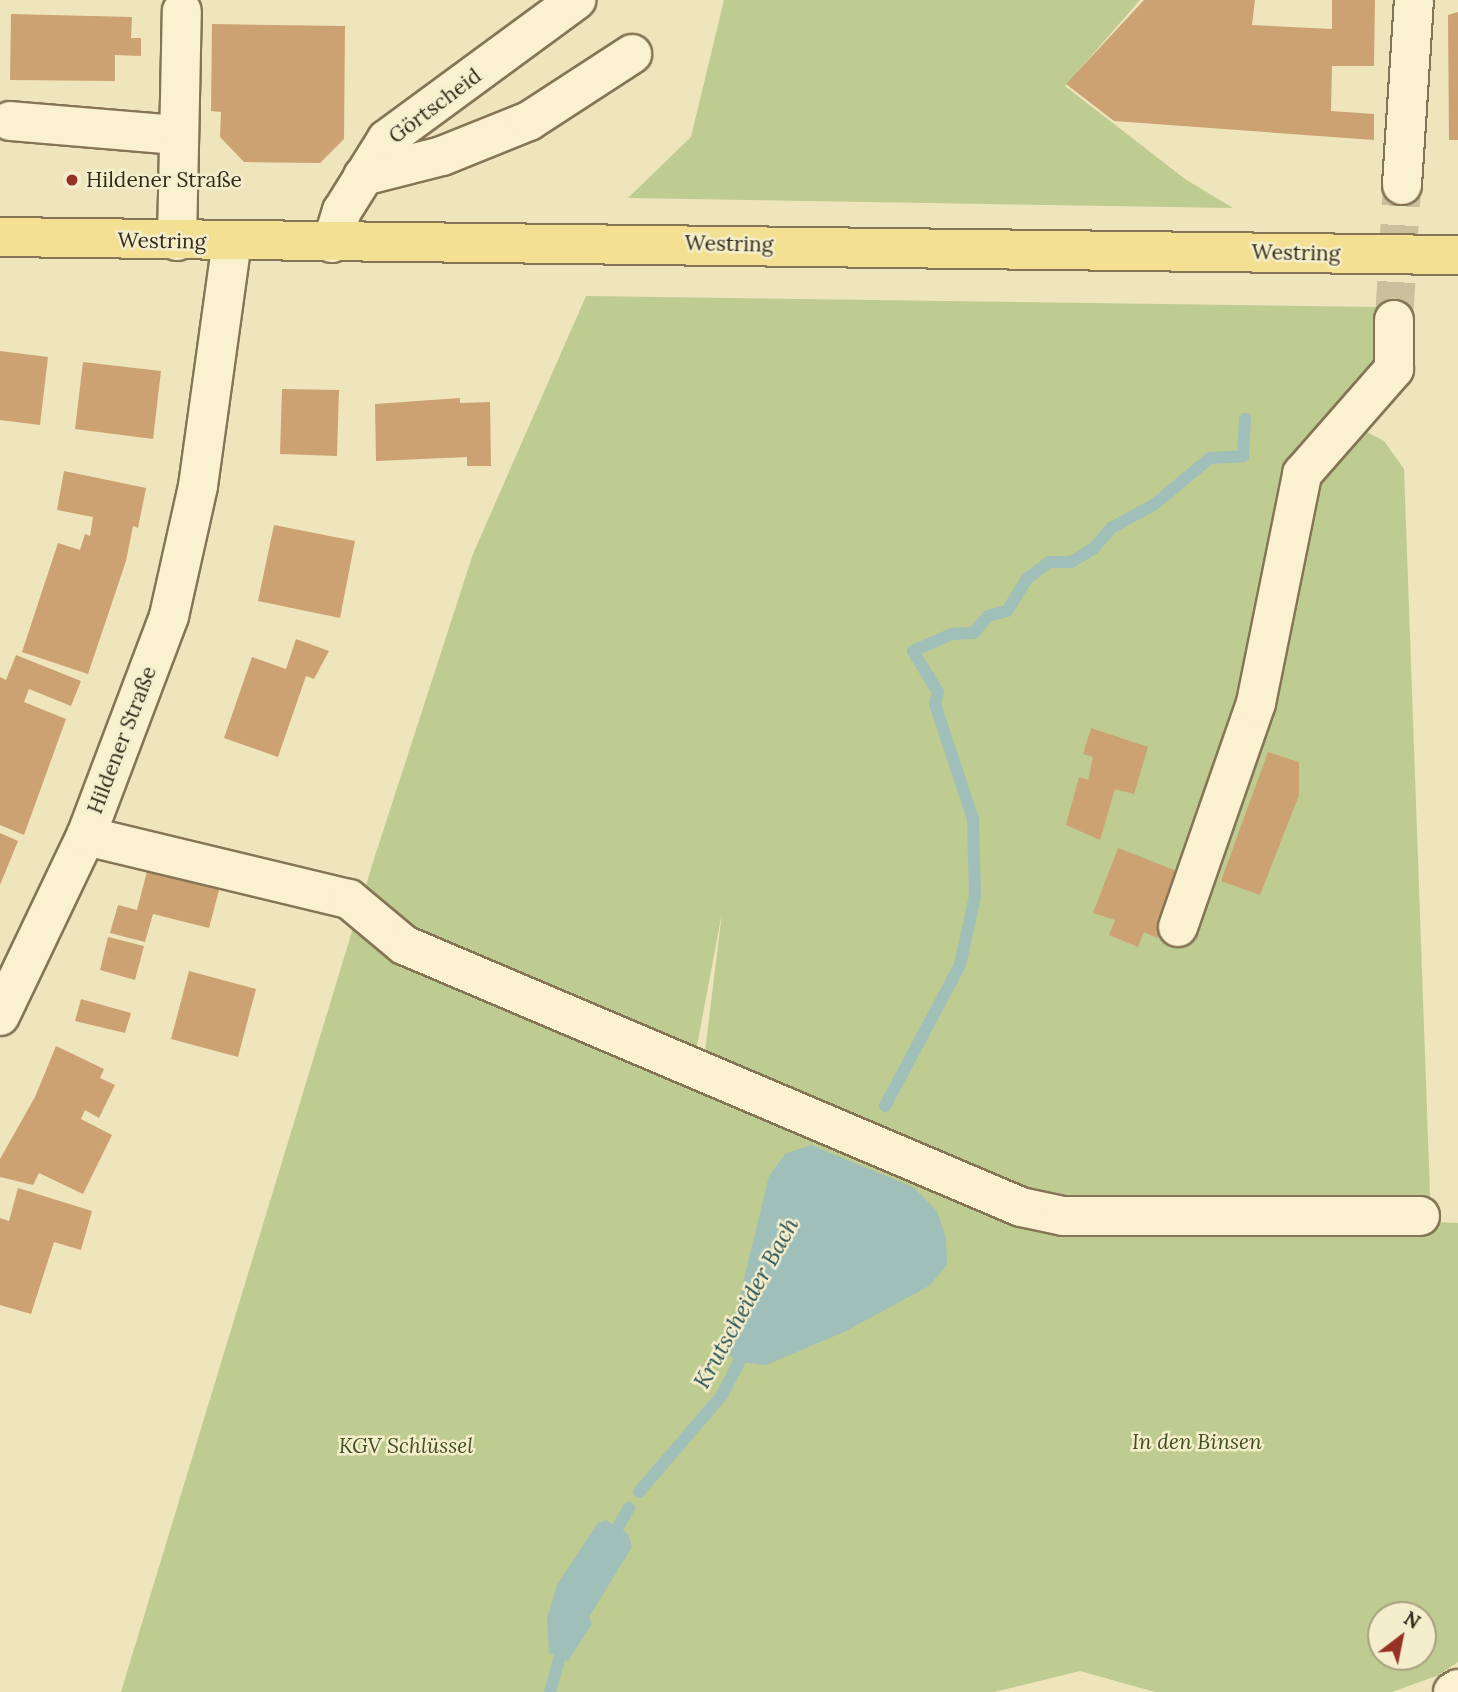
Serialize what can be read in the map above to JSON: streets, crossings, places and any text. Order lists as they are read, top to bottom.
{
  "streets": {
    "main road": ["Westring"],
    "street": ["Görtscheid", "Hildener Straße"]
  },
  "crossings": [
    ["Görtscheid", "Westring"],
    ["Westring", "Hildener Straße"]
  ],
  "water": ["Krutscheider Bach"],
  "parks": ["In den Binsen", "KGV Schlüssel"],
  "places": ["Hildener Straße"],
  "north": "top right"
}
